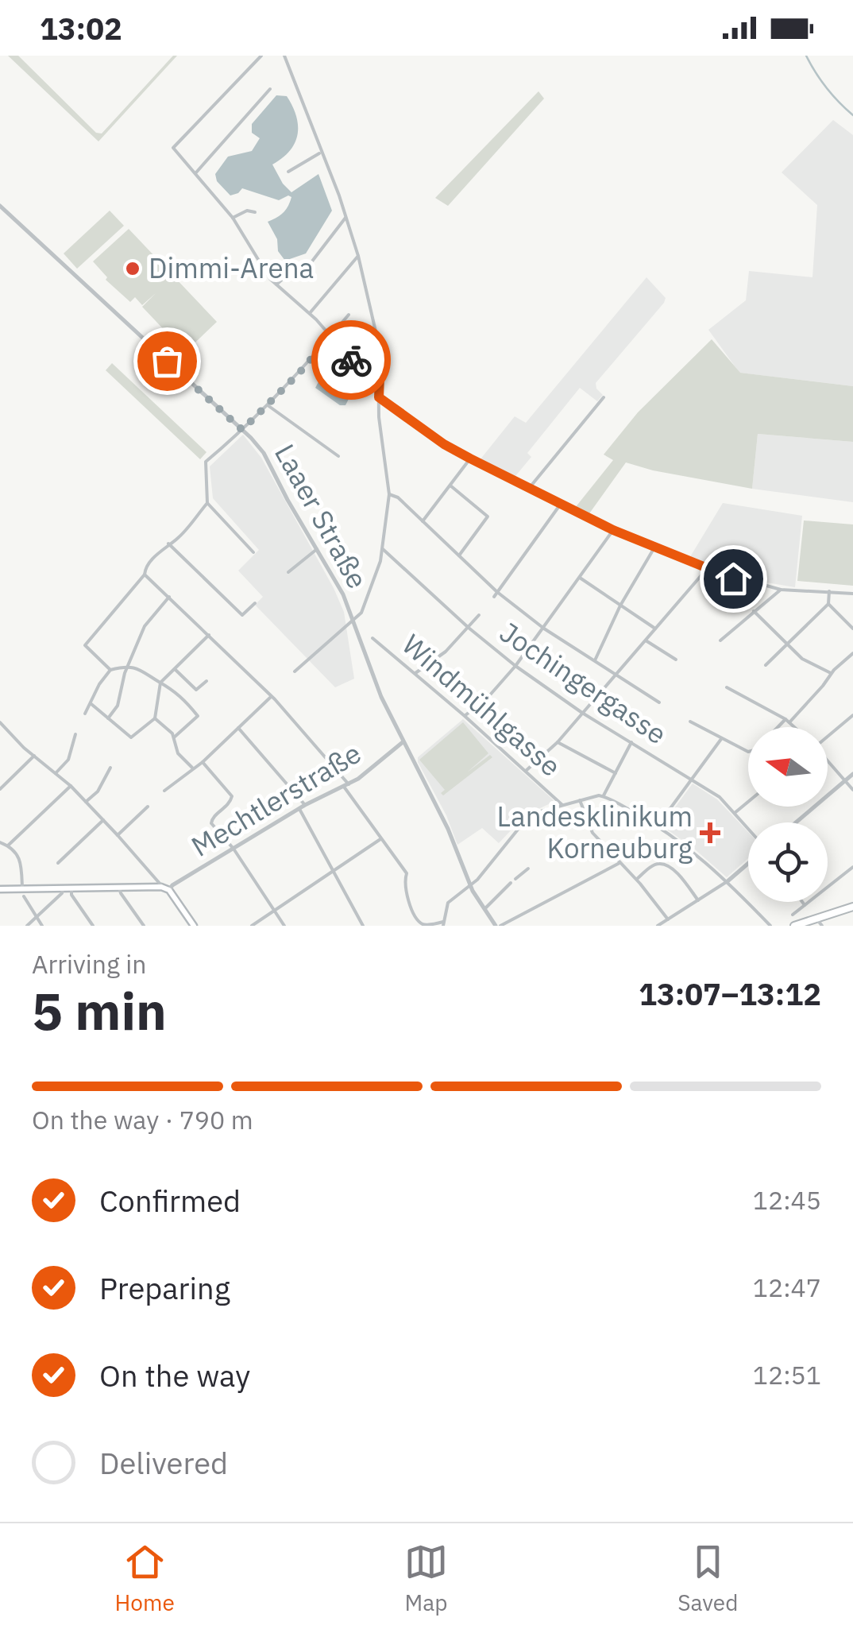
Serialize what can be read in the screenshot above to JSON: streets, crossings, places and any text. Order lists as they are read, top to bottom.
{
  "streets": {
    "street": [
      "Laaer Straße",
      "Jochingergasse",
      "Windmühlgasse",
      "Mechtlerstraße"
    ]
  },
  "crossings": [
    ["Laaer Straße", "Mechtlerstraße"]
  ],
  "places": {
    "other": ["Dimmi-Arena"],
    "health": ["Landesklinikum Korneuburg"]
  },
  "north": "left",
  "page": {
    "status": "13:02",
    "heading": ["5 min", "Arriving in", "13:07–13:12"],
    "bar": "On the way · 790 m",
    "list": [
      ["Confirmed", "12:45"],
      ["Preparing", "12:47"],
      ["On the way", "12:51"],
      "Delivered"
    ],
    "tabs": ["Home", "Map", "Saved"]
  }
}
